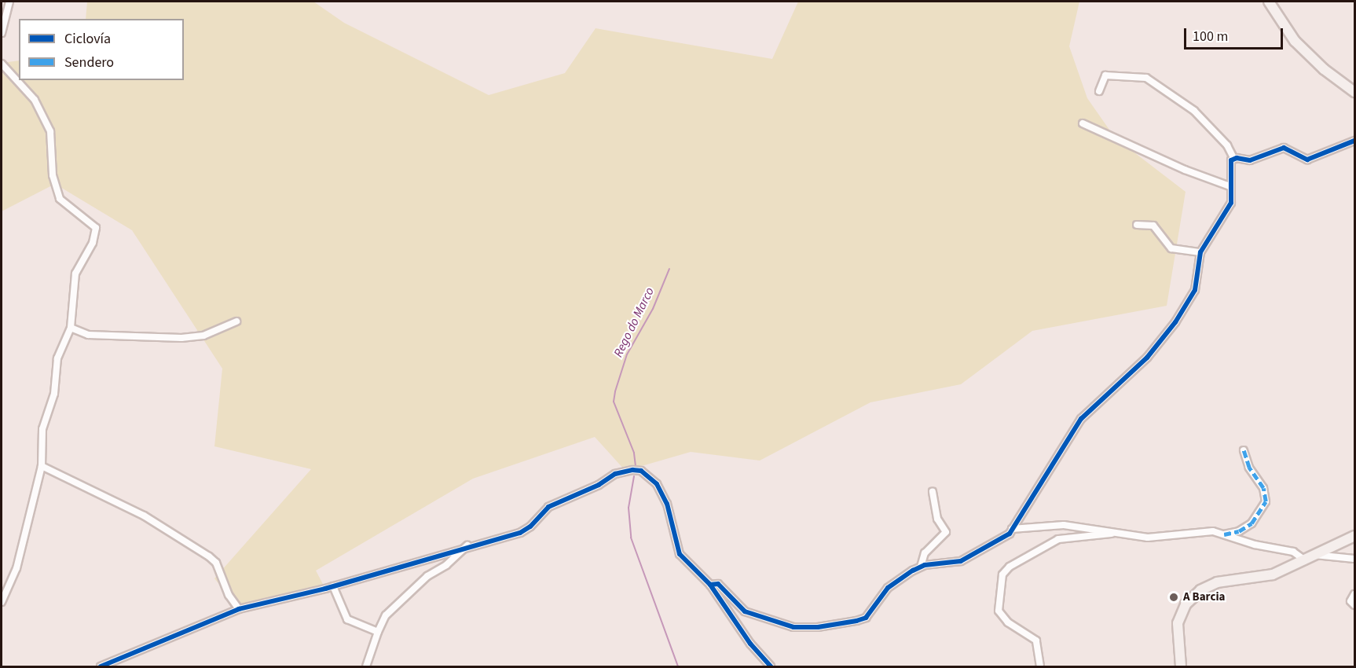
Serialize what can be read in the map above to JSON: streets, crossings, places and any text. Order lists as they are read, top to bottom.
{
  "water": ["Rego do Marco"],
  "places": ["A Barcia"],
  "legend": ["Ciclovía", "Sendero"],
  "scale_bar": "100 m"
}
